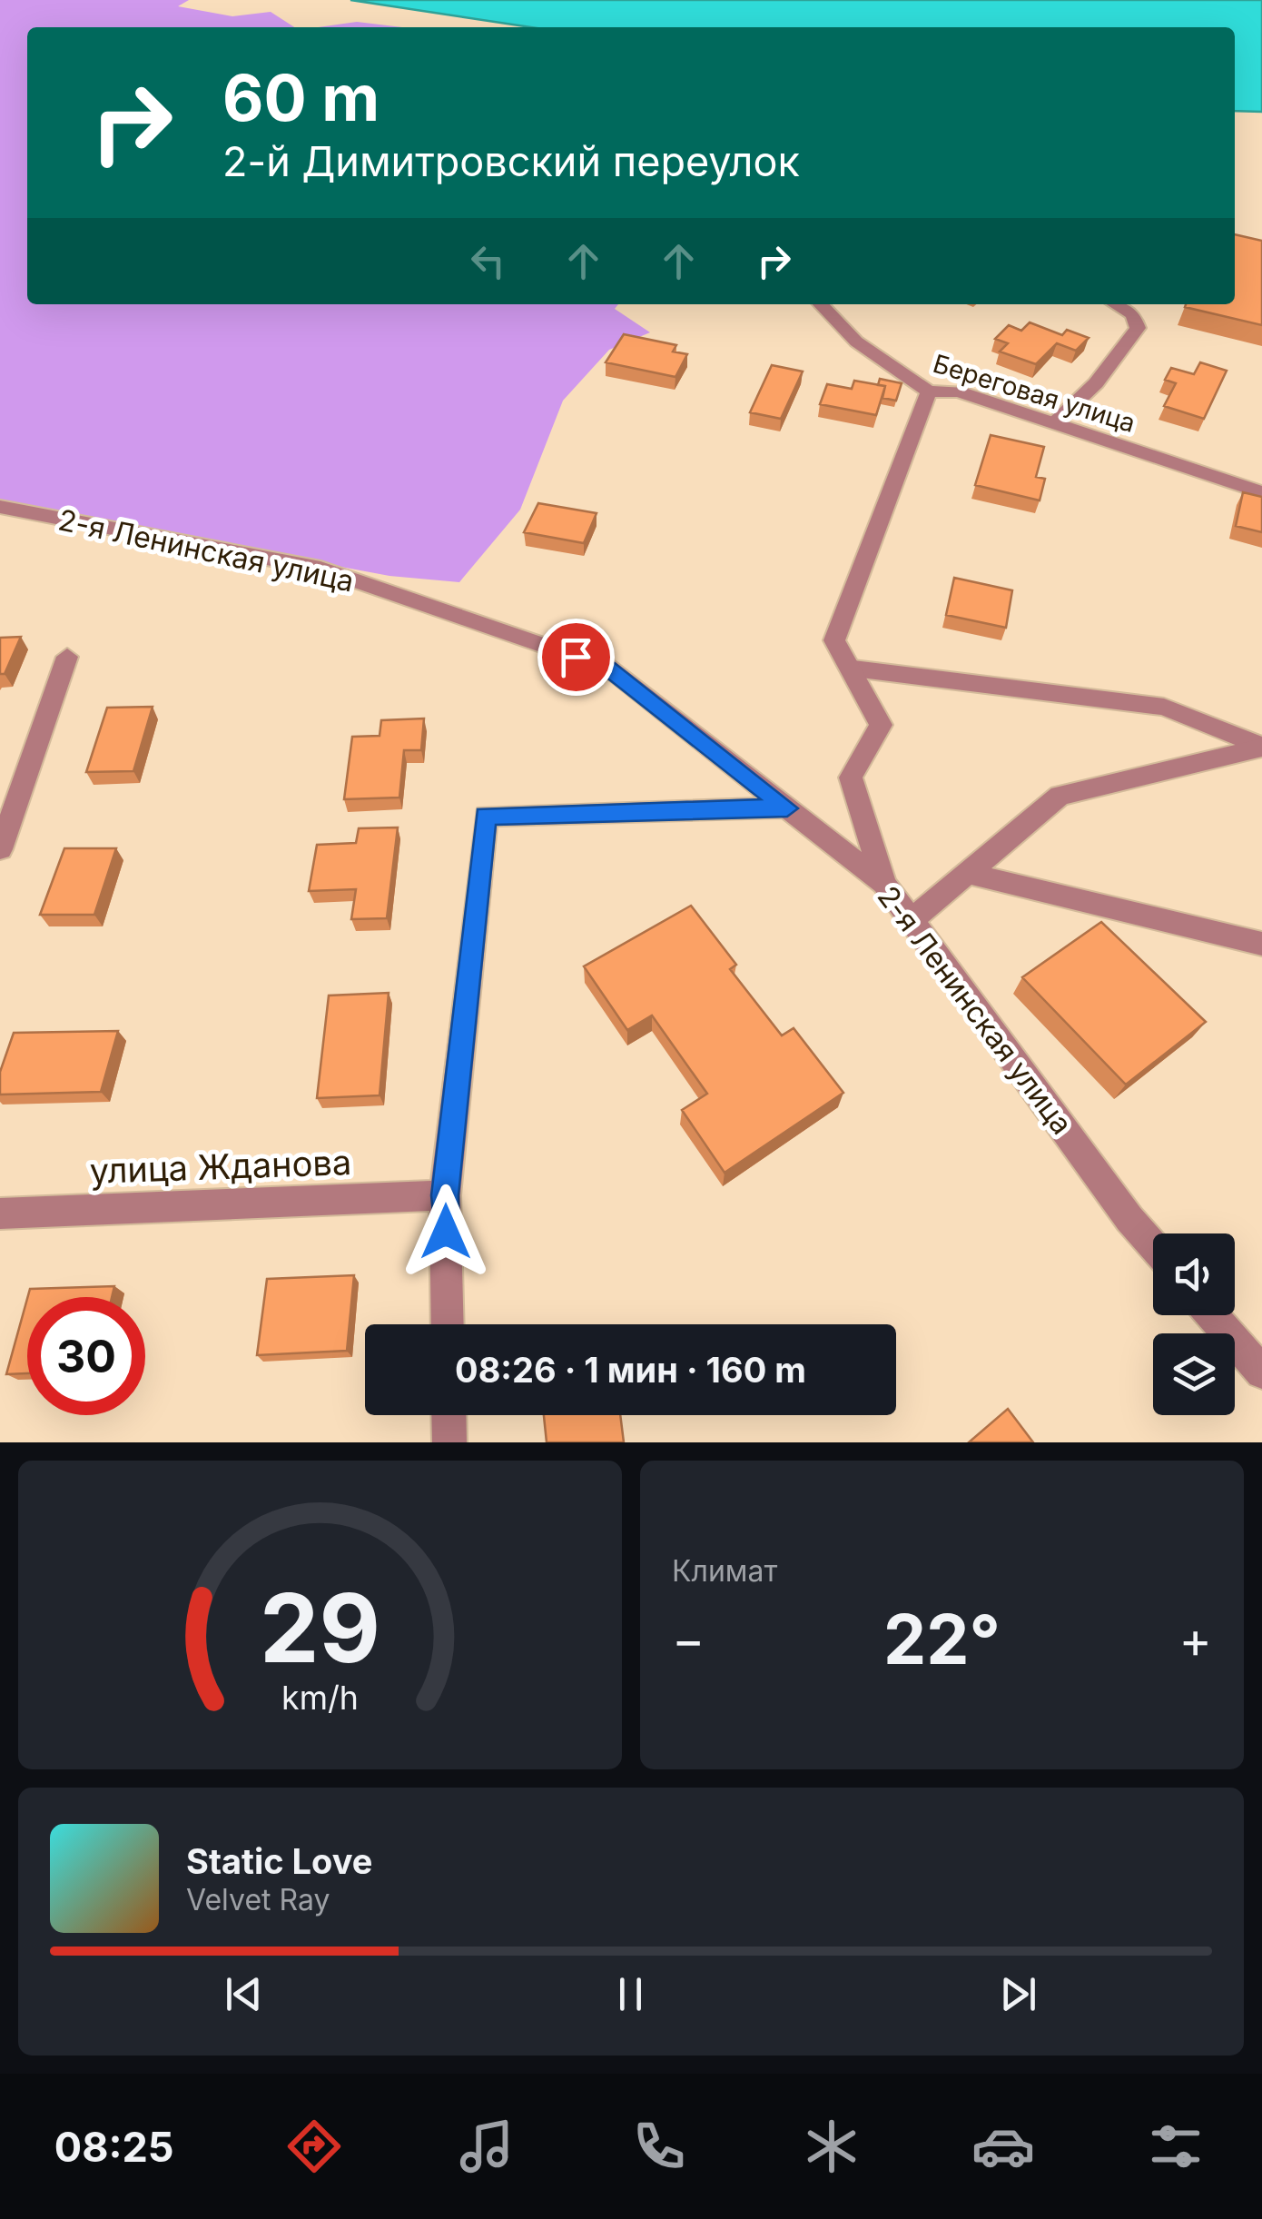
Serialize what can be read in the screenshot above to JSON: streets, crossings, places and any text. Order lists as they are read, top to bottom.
{
  "streets": {
    "street": ["Береговая улица", "2-я Ленинская улица", "улица Жданова"]
  },
  "page": {
    "turn": ["60 m", "2-й Димитровский переулок"],
    "limit": "30",
    "trip": "08:26 · 1 мин · 160 m",
    "tile": "Климат",
    "heat": ["−", "22°", "+"],
    "song": ["Static Love", "Velvet Ray"],
    "tabs": "08:25",
    "gauge": ["29", "km/h"]
  }
}
